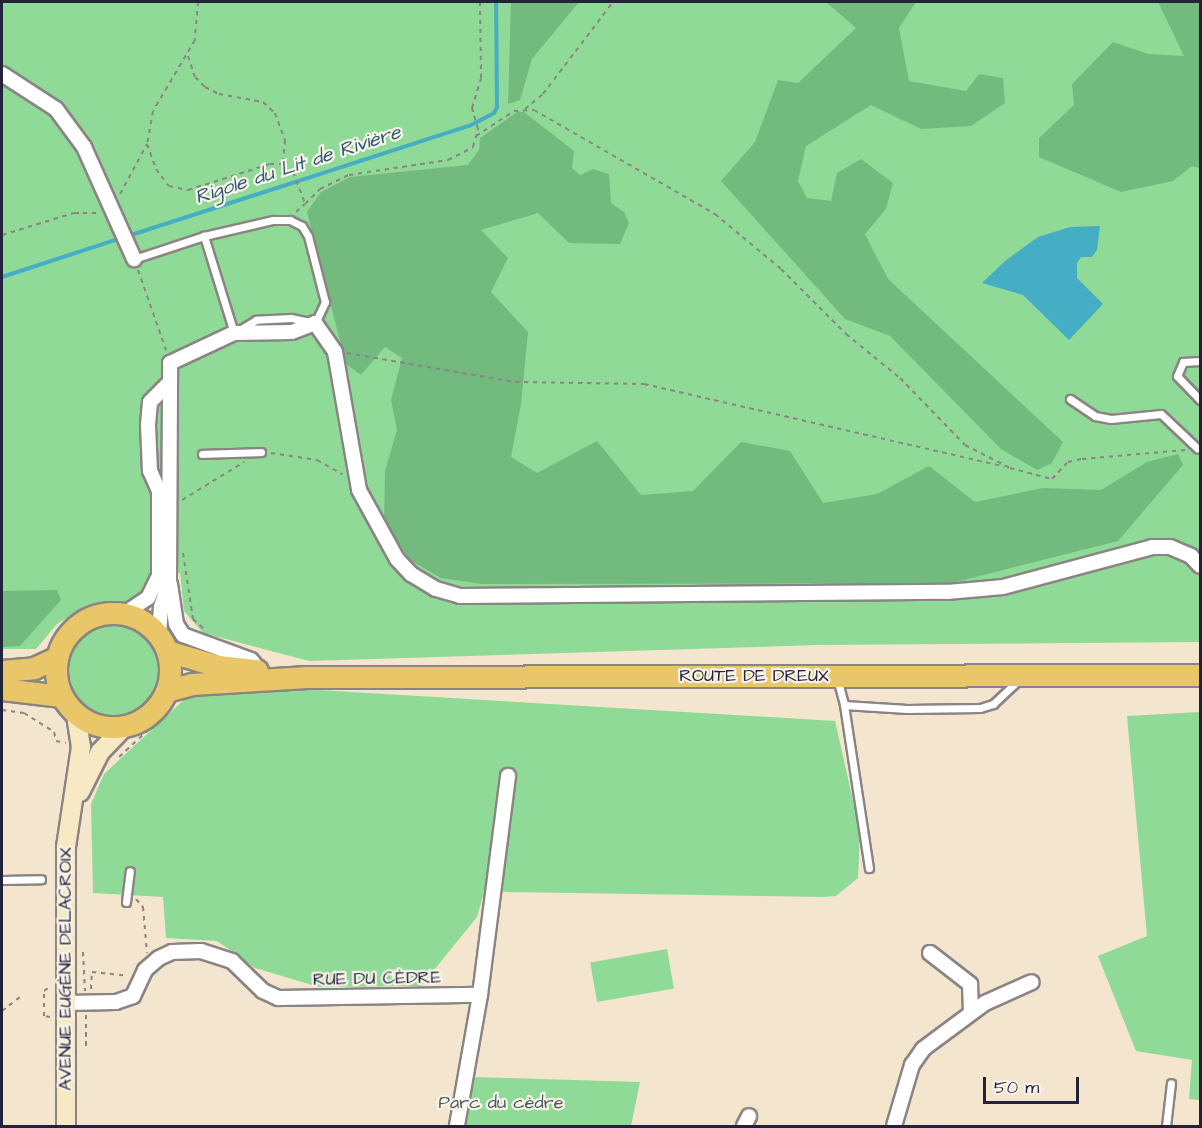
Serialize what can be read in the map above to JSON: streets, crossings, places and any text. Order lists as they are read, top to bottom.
{
  "streets": {
    "main road": ["ROUTE DE DREUX", "AVENUE EUGÈNE DELACROIX"],
    "street": ["RUE DU CÈDRE"]
  },
  "crossings": [
    ["ROUTE DE DREUX", "AVENUE EUGÈNE DELACROIX"]
  ],
  "water": ["Rigole du Lit de Rivière"],
  "parks": ["Parc du cèdre"],
  "scale_bar": "50 m"
}
